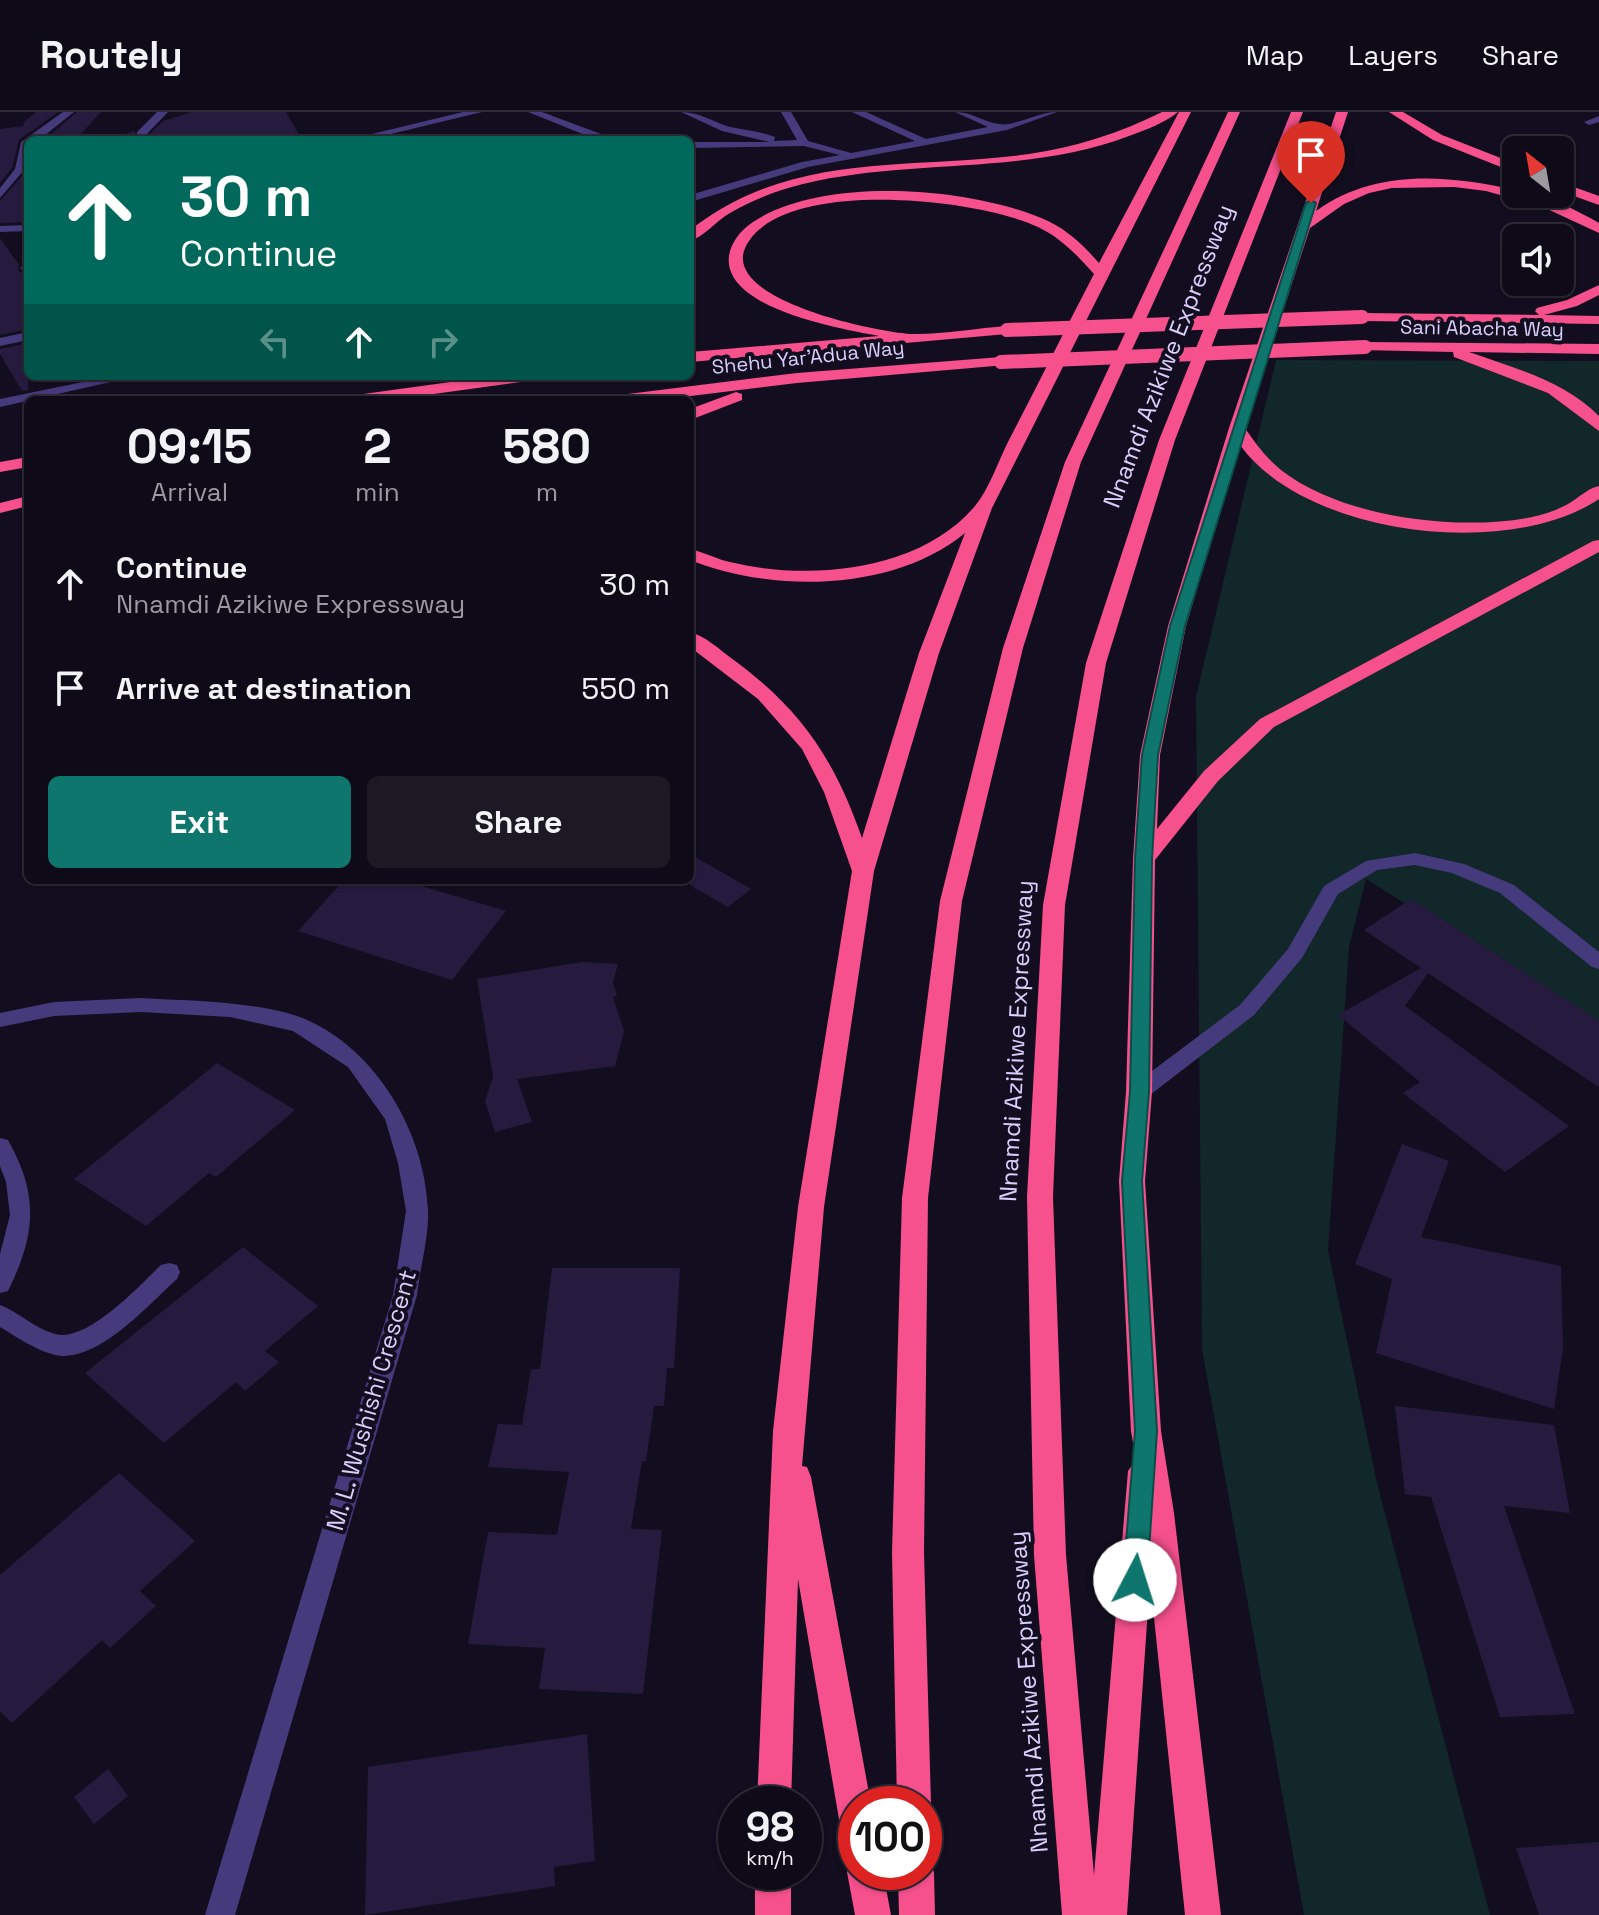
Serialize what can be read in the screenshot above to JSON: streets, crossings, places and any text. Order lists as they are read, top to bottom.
{
  "streets": {
    "highway": ["Sani Abacha Way", "Nnamdi Azikiwe Expressway", "Shehu Yar'Adua Way"],
    "street": ["M. L. Wushishi Crescent"]
  },
  "crossings": [
    ["Sani Abacha Way", "Shehu Yar'Adua Way"]
  ],
  "north": "top left",
  "page": {
    "header": "Routely",
    "nav": ["Map", "Layers", "Share"],
    "turn": ["30 m", "Continue"],
    "eta": [
      "09:15",
      "Arrival",
      "2",
      "min",
      "580",
      "m"
    ],
    "list": [
      {
        "name": "Continue",
        "note": "Nnamdi Azikiwe Expressway",
        "value": "30 m"
      },
      {
        "name": "Arrive at destination",
        "value": "550 m"
      }
    ],
    "buttons": ["Exit", "Share"],
    "speed": "98 km/h",
    "limit": "100"
  }
}
